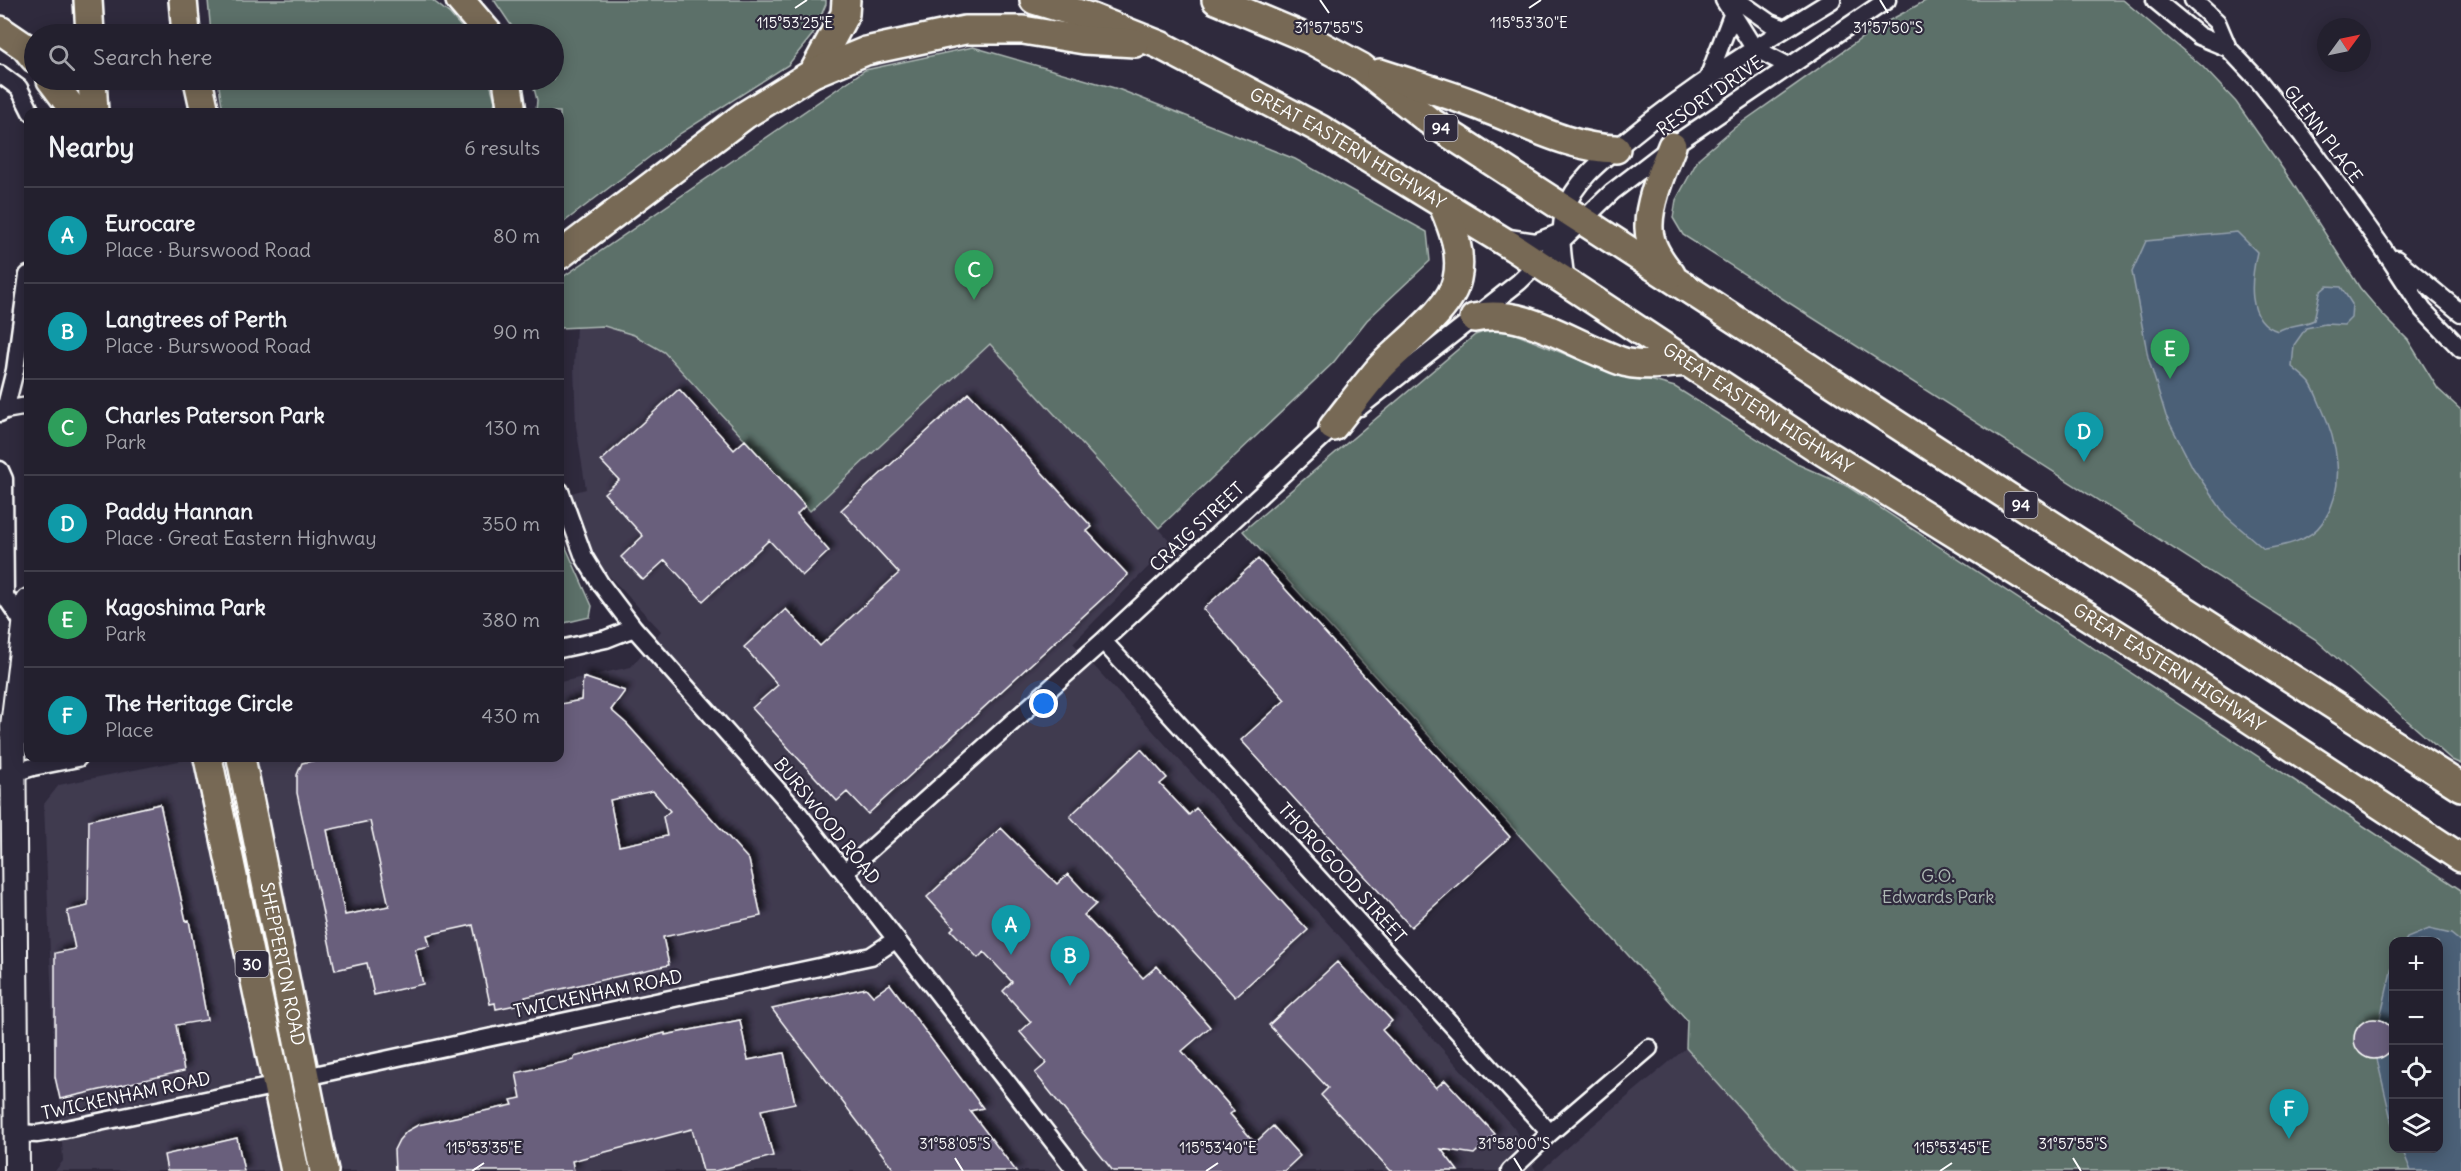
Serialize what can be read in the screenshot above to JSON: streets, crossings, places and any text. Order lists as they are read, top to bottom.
{
  "streets": {
    "highway": [
      "94",
      "GREAT EASTERN HIGHWAY",
      "30",
      "SHEPPERTON ROAD"
    ],
    "street": [
      "RESORT DRIVE",
      "GLENN PLACE",
      "CRAIG STREET",
      "BURSWOOD ROAD",
      "THOROGOOD STREET",
      "TWICKENHAM ROAD"
    ]
  },
  "crossings": [
    ["RESORT DRIVE", "94"],
    ["RESORT DRIVE", "GREAT EASTERN HIGHWAY"],
    ["RESORT DRIVE", "CRAIG STREET"],
    ["94", "CRAIG STREET"],
    ["GREAT EASTERN HIGHWAY", "CRAIG STREET"],
    ["CRAIG STREET", "BURSWOOD ROAD"],
    ["CRAIG STREET", "THOROGOOD STREET"],
    ["BURSWOOD ROAD", "TWICKENHAM ROAD"],
    ["SHEPPERTON ROAD", "TWICKENHAM ROAD"]
  ],
  "parks": ["G.O. Edwards Park"],
  "north": "top right",
  "page": {
    "search": "Search here",
    "heading": ["Nearby", "6 results"],
    "list": [
      {
        "mark": "A",
        "name": "Eurocare",
        "note": "Place · Burswood Road",
        "value": "80 m"
      },
      {
        "mark": "B",
        "name": "Langtrees of Perth",
        "note": "Place · Burswood Road",
        "value": "90 m"
      },
      {
        "mark": "C",
        "name": "Charles Paterson Park",
        "note": "Park",
        "value": "130 m"
      },
      {
        "mark": "D",
        "name": "Paddy Hannan",
        "note": "Place · Great Eastern Highway",
        "value": "350 m"
      },
      {
        "mark": "E",
        "name": "Kagoshima Park",
        "note": "Park",
        "value": "380 m"
      },
      {
        "mark": "F",
        "name": "The Heritage Circle",
        "note": "Place",
        "value": "430 m"
      }
    ],
    "pins": [
      "C",
      "E",
      "D",
      "A",
      "B",
      "F"
    ],
    "map_buttons": ["+", "−"]
  },
  "coordinates": [
    "115°53'25\"E",
    "115°53'30\"E",
    "31°57'55\"S",
    "31°57'50\"S",
    "31°58'05\"S",
    "31°58'00\"S",
    "115°53'35\"E",
    "115°53'40\"E",
    "115°53'45\"E"
  ]
}
